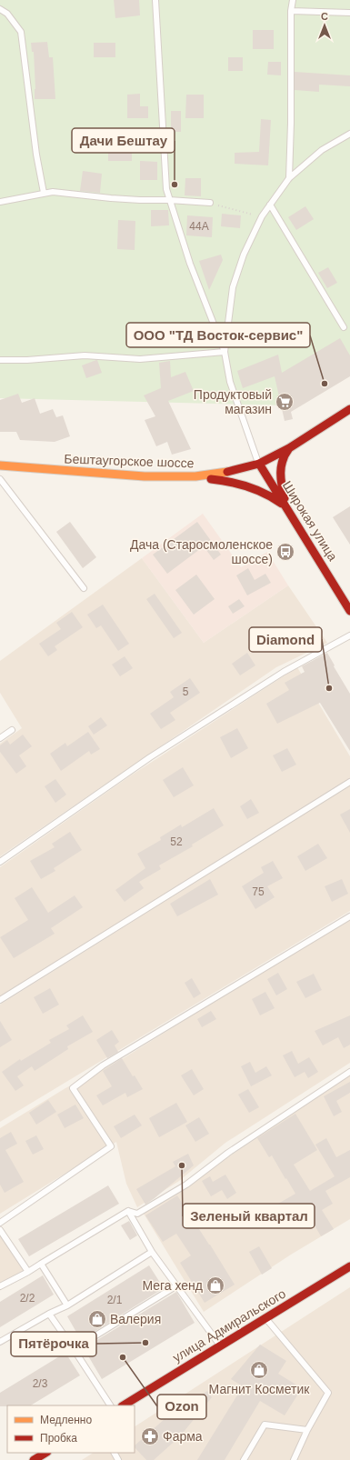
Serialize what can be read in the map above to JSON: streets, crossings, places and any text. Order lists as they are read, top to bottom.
{
  "streets": {
    "main road": ["Бештаугорское шоссе", "Широкая улица", "улица Адмиральского"]
  },
  "crossings": [
    ["Бештаугорское шоссе", "Широкая улица"]
  ],
  "places": {
    "other": [
      "Дачи Бештау",
      "ООО \"ТД Восток-сервис\"",
      "Diamond",
      "Зеленый квартал",
      "Пятёрочка",
      "Ozon"
    ],
    "supermarket": ["Продуктовый магазин"],
    "bus stop": ["Дача (Старосмоленское шоссе)"],
    "shop": ["Мега хенд", "Валерия", "Магнит Косметик"],
    "pharmacy": ["Фарма"]
  },
  "house_numbers": [
    "44А",
    "5",
    "52",
    "75",
    "2/2",
    "2/1",
    "2/3"
  ],
  "legend": ["Медленно", "Пробка"],
  "north": "top"
}
